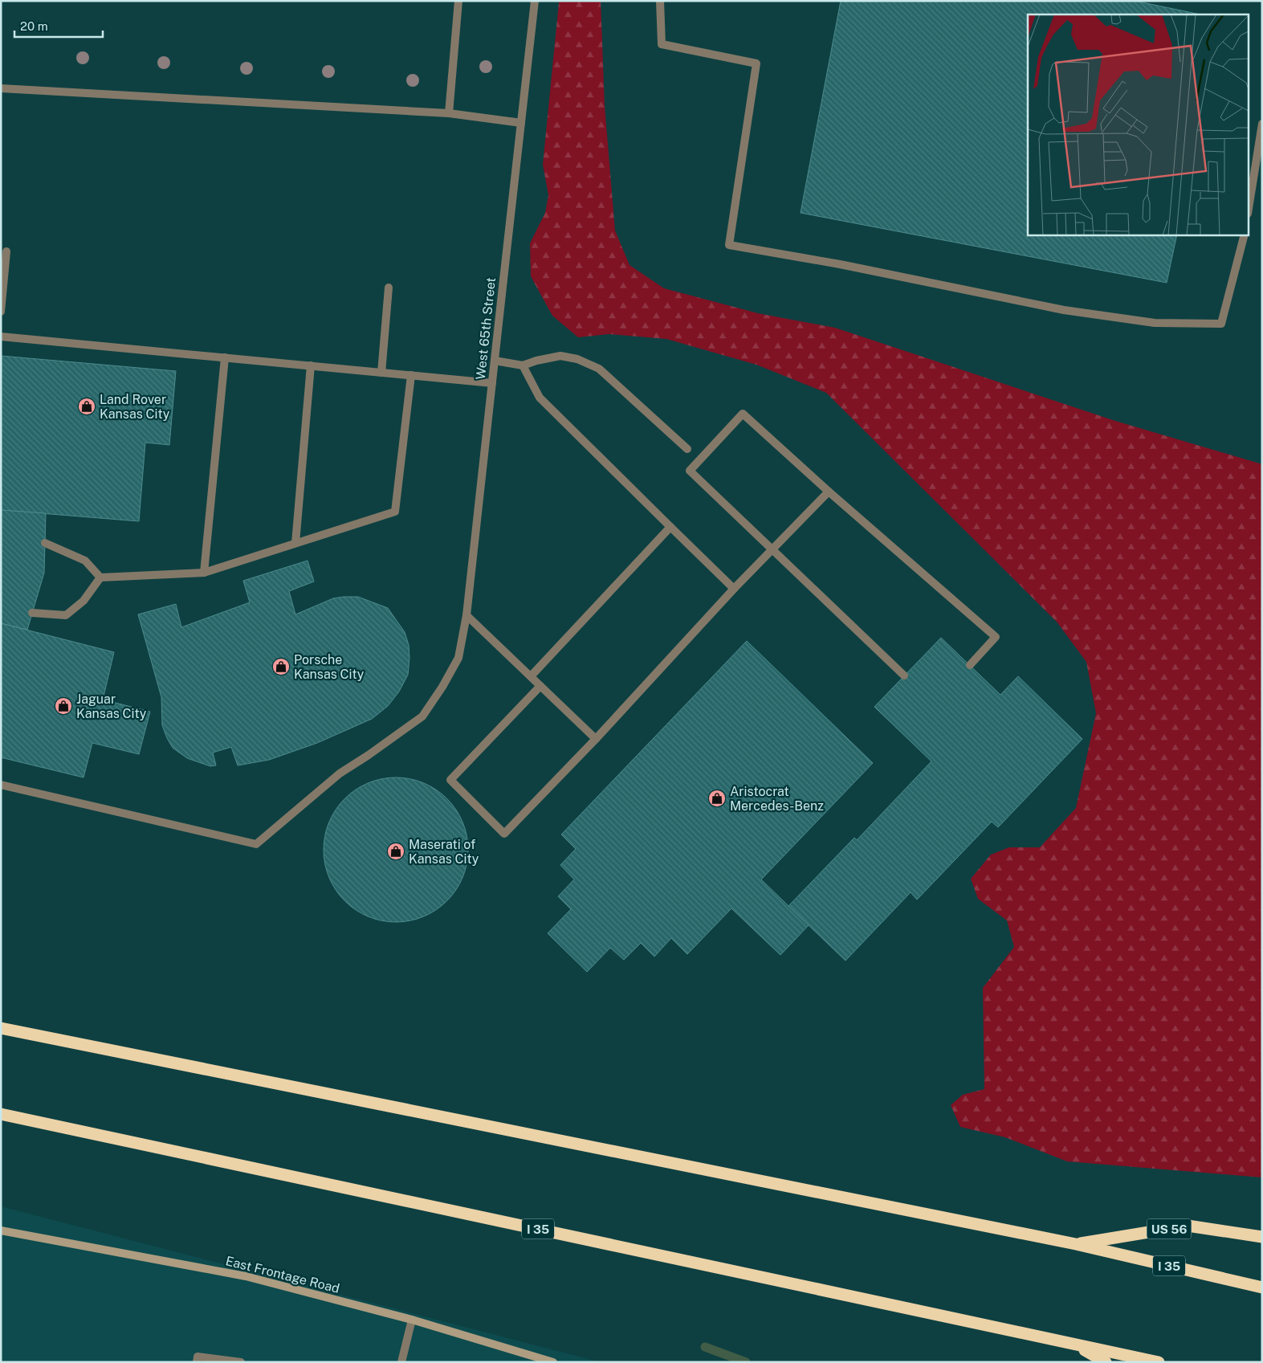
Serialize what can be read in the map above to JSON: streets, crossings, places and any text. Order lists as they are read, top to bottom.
{
  "streets": {
    "highway": ["I 35", "US 56"],
    "street": ["West 65th Street", "East Frontage Road"]
  },
  "crossings": [
    ["I 35", "US 56"]
  ],
  "places": {
    "shop": [
      "Land Rover Kansas City",
      "Porsche Kansas City",
      "Jaguar Kansas City",
      "Aristocrat Mercedes-Benz",
      "Maserati of Kansas City"
    ]
  },
  "scale_bar": "20 m"
}
